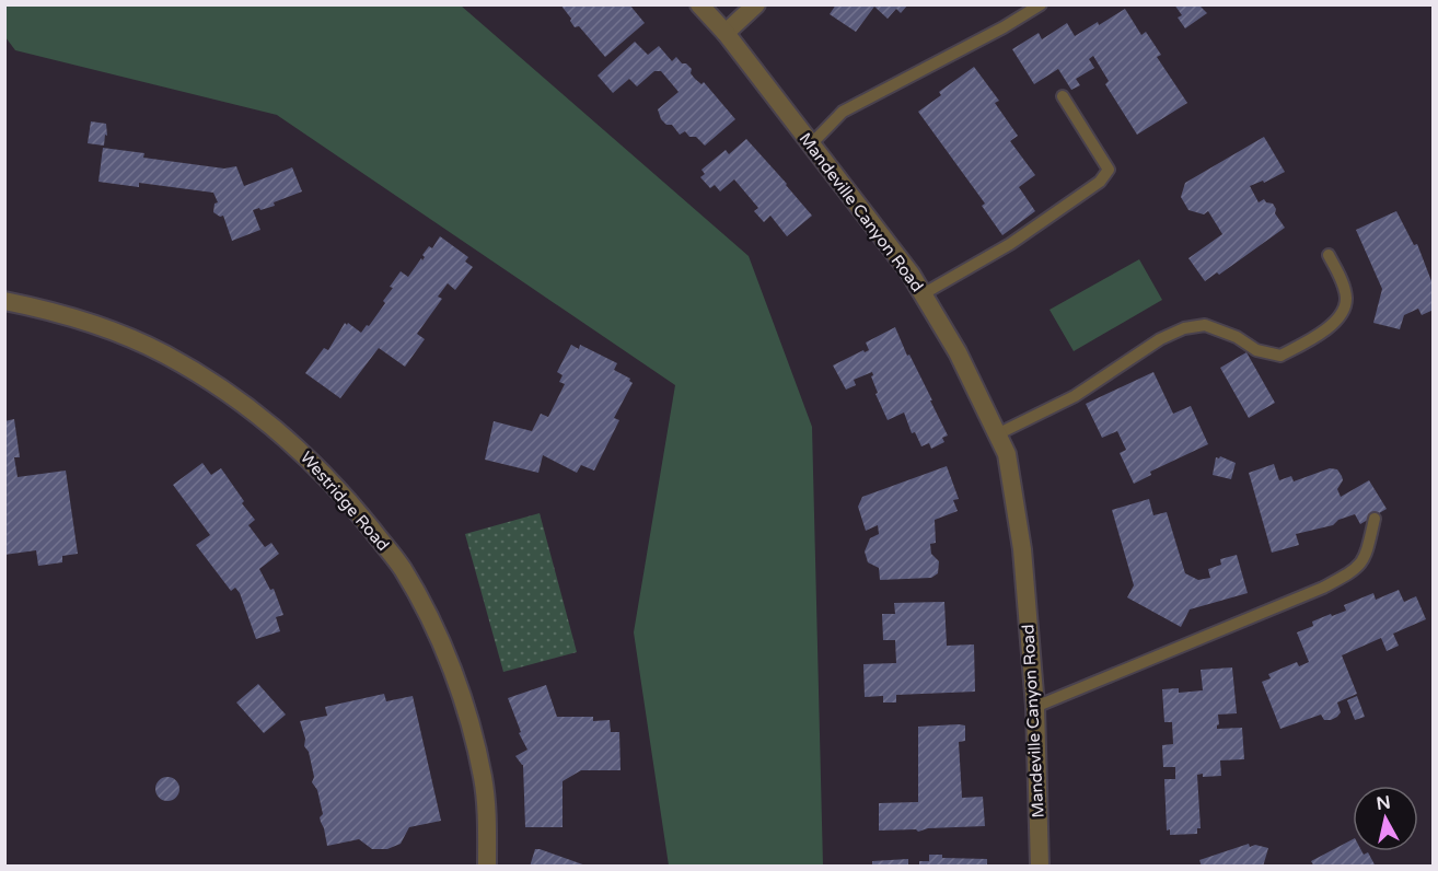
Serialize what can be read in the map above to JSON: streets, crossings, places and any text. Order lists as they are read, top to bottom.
{
  "streets": {
    "street": ["Mandeville Canyon Road", "Westridge Road"]
  },
  "north": "top"
}
